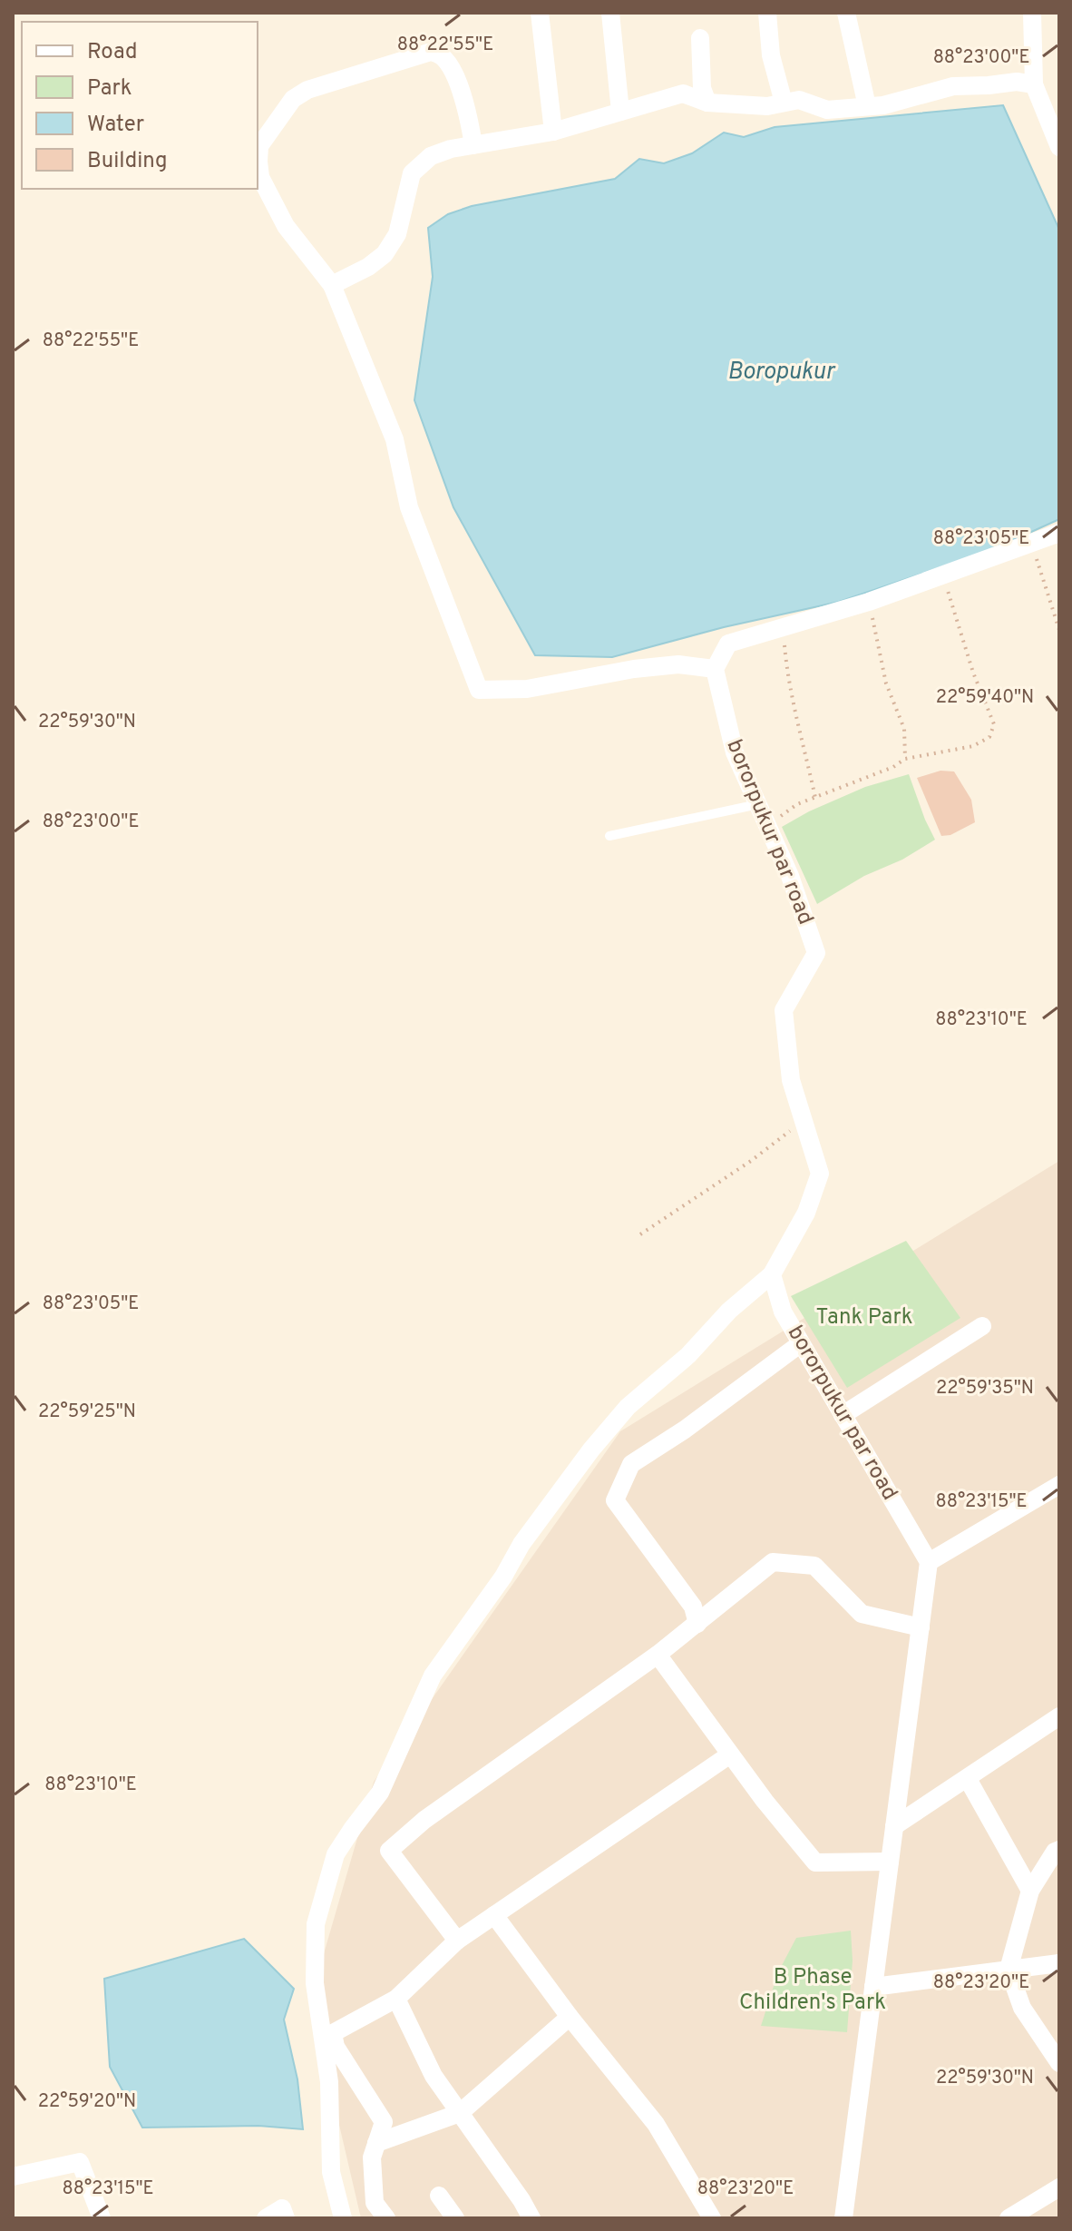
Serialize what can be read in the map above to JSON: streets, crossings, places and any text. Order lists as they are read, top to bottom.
{
  "streets": {
    "street": ["bororpukur par road"]
  },
  "water": ["Boropukur"],
  "parks": ["Tank Park", "B Phase Children's Park"],
  "legend": [
    "Road",
    "Park",
    "Water",
    "Building"
  ],
  "coordinates": [
    "88°22'55\"E",
    "88°23'00\"E",
    "88°23'05\"E",
    "22°59'40\"N",
    "22°59'30\"N",
    "88°23'10\"E",
    "22°59'35\"N",
    "22°59'25\"N",
    "88°23'15\"E",
    "88°23'20\"E",
    "22°59'20\"N"
  ]
}
